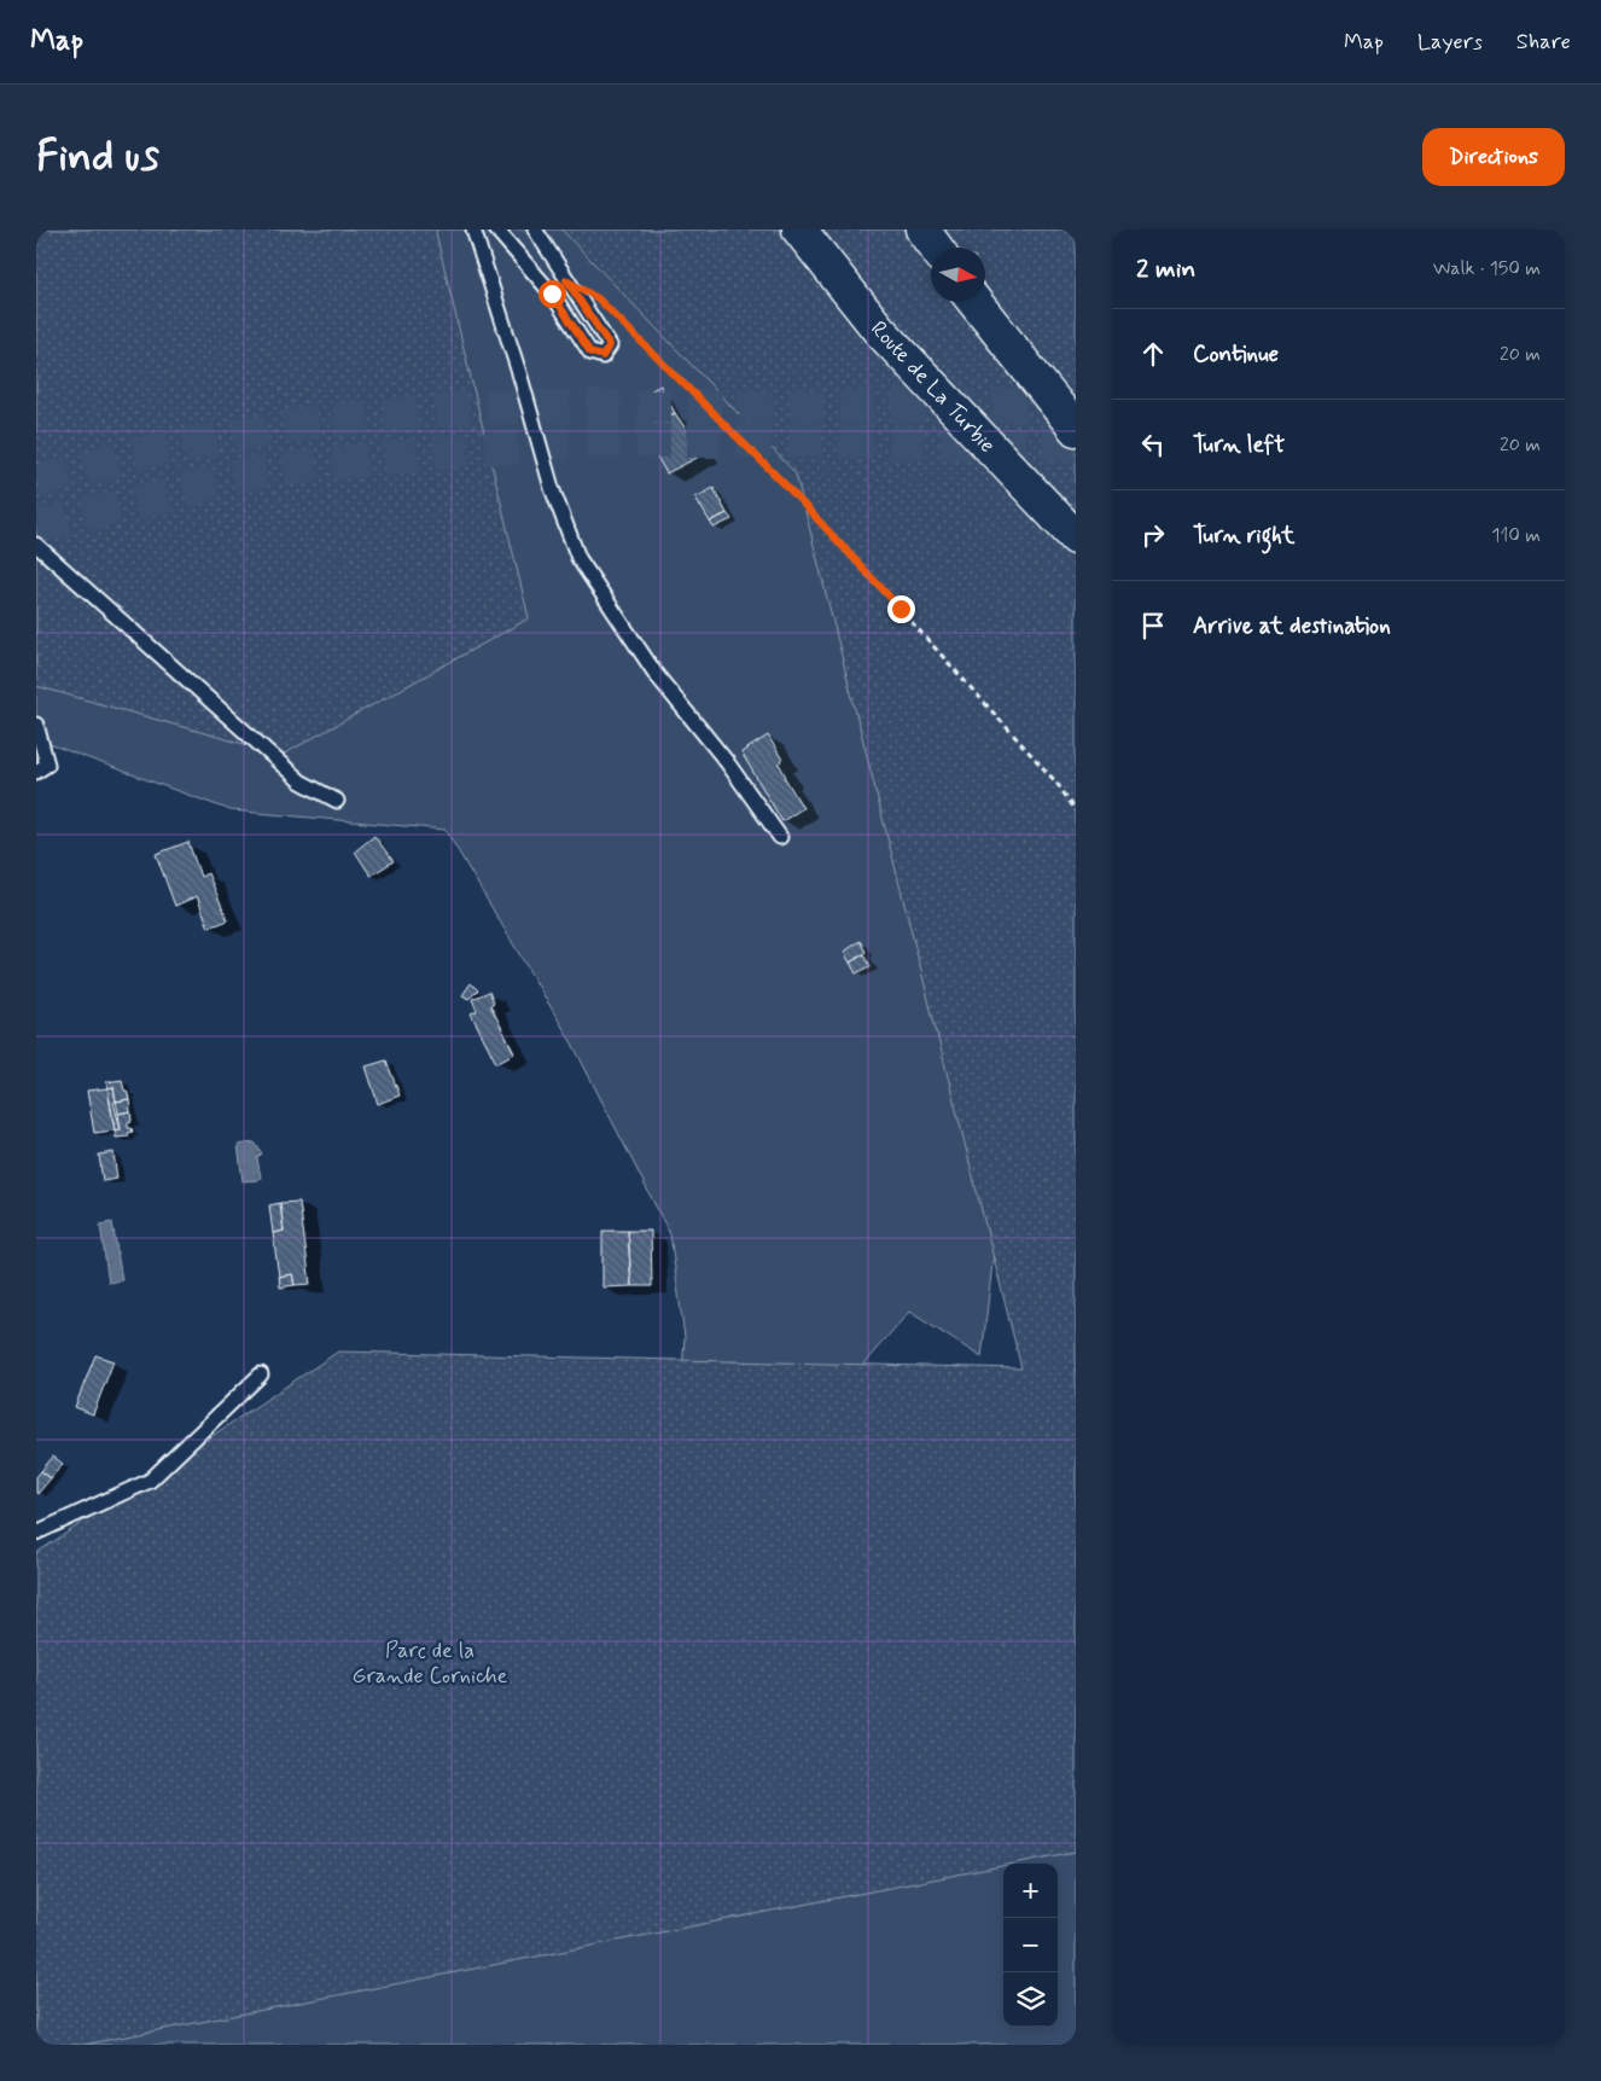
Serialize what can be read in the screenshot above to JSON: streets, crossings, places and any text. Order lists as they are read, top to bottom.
{
  "streets": {
    "main road": ["Route de La Turbie"]
  },
  "parks": ["Parc de la Grande Corniche"],
  "north": "right",
  "page": {
    "header": "Map",
    "nav": ["Map", "Layers", "Share"],
    "buttons": "Directions",
    "title": "Find us",
    "heading": ["2 min", "Walk · 150 m"],
    "list": [
      ["Continue", "20 m"],
      ["Turn left", "20 m"],
      ["Turn right", "110 m"],
      "Arrive at destination"
    ],
    "map_buttons": ["+", "−"]
  }
}
